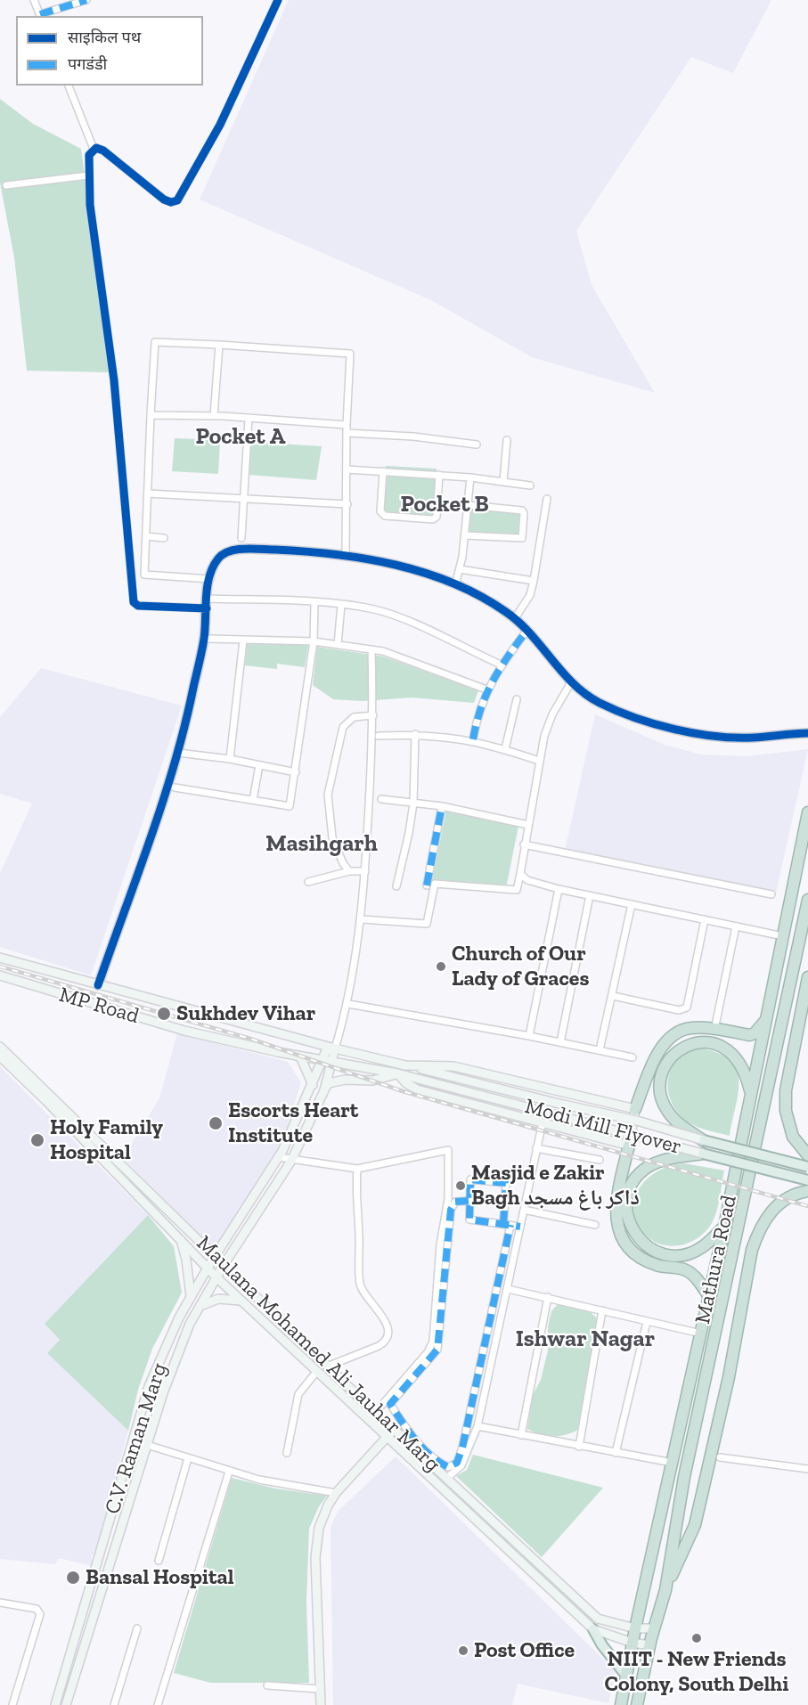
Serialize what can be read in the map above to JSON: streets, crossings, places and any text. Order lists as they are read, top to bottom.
{
  "streets": {
    "highway": ["Mathura Road"],
    "main road": [
      "MP Road",
      "Modi Mill Flyover",
      "Maulana Mohamed Ali Jauhar Marg",
      "C.V. Raman Marg"
    ]
  },
  "crossings": [
    ["MP Road", "Modi Mill Flyover"],
    ["MP Road", "C.V. Raman Marg"],
    ["Mathura Road", "Maulana Mohamed Ali Jauhar Marg"],
    ["Maulana Mohamed Ali Jauhar Marg", "C.V. Raman Marg"]
  ],
  "districts": [
    "Pocket A",
    "Pocket B",
    "Masihgarh",
    "Ishwar Nagar"
  ],
  "places": [
    "Church of Our Lady of Graces",
    "Sukhdev Vihar",
    "Escorts Heart Institute",
    "Holy Family Hospital",
    "Masjid e Zakir Bagh ذاکر باغ مسجد",
    "Bansal Hospital",
    "NIIT - New Friends Colony, South Delhi",
    "Post Office"
  ],
  "legend": ["साइकिल पथ", "पगडंडी"]
}
